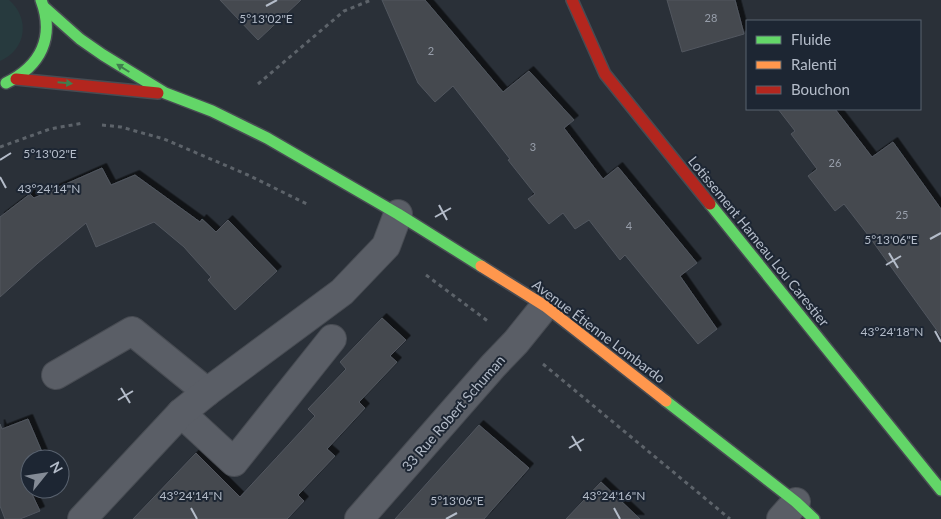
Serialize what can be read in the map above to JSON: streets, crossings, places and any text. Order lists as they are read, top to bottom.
{
  "streets": {
    "street": ["Lotissement Hameau Lou Carestier", "Avenue Étienne Lombardo", "33 Rue Robert Schuman"]
  },
  "crossings": [
    ["Avenue Étienne Lombardo", "33 Rue Robert Schuman"]
  ],
  "house_numbers": [
    "28",
    "2",
    "3",
    "26",
    "25",
    "4"
  ],
  "legend": ["Fluide", "Ralenti", "Bouchon"],
  "north": "top right",
  "coordinates": [
    "5°13'02\"E",
    "43°24'14\"N",
    "5°13'06\"E",
    "43°24'18\"N",
    "43°24'16\"N"
  ]
}
